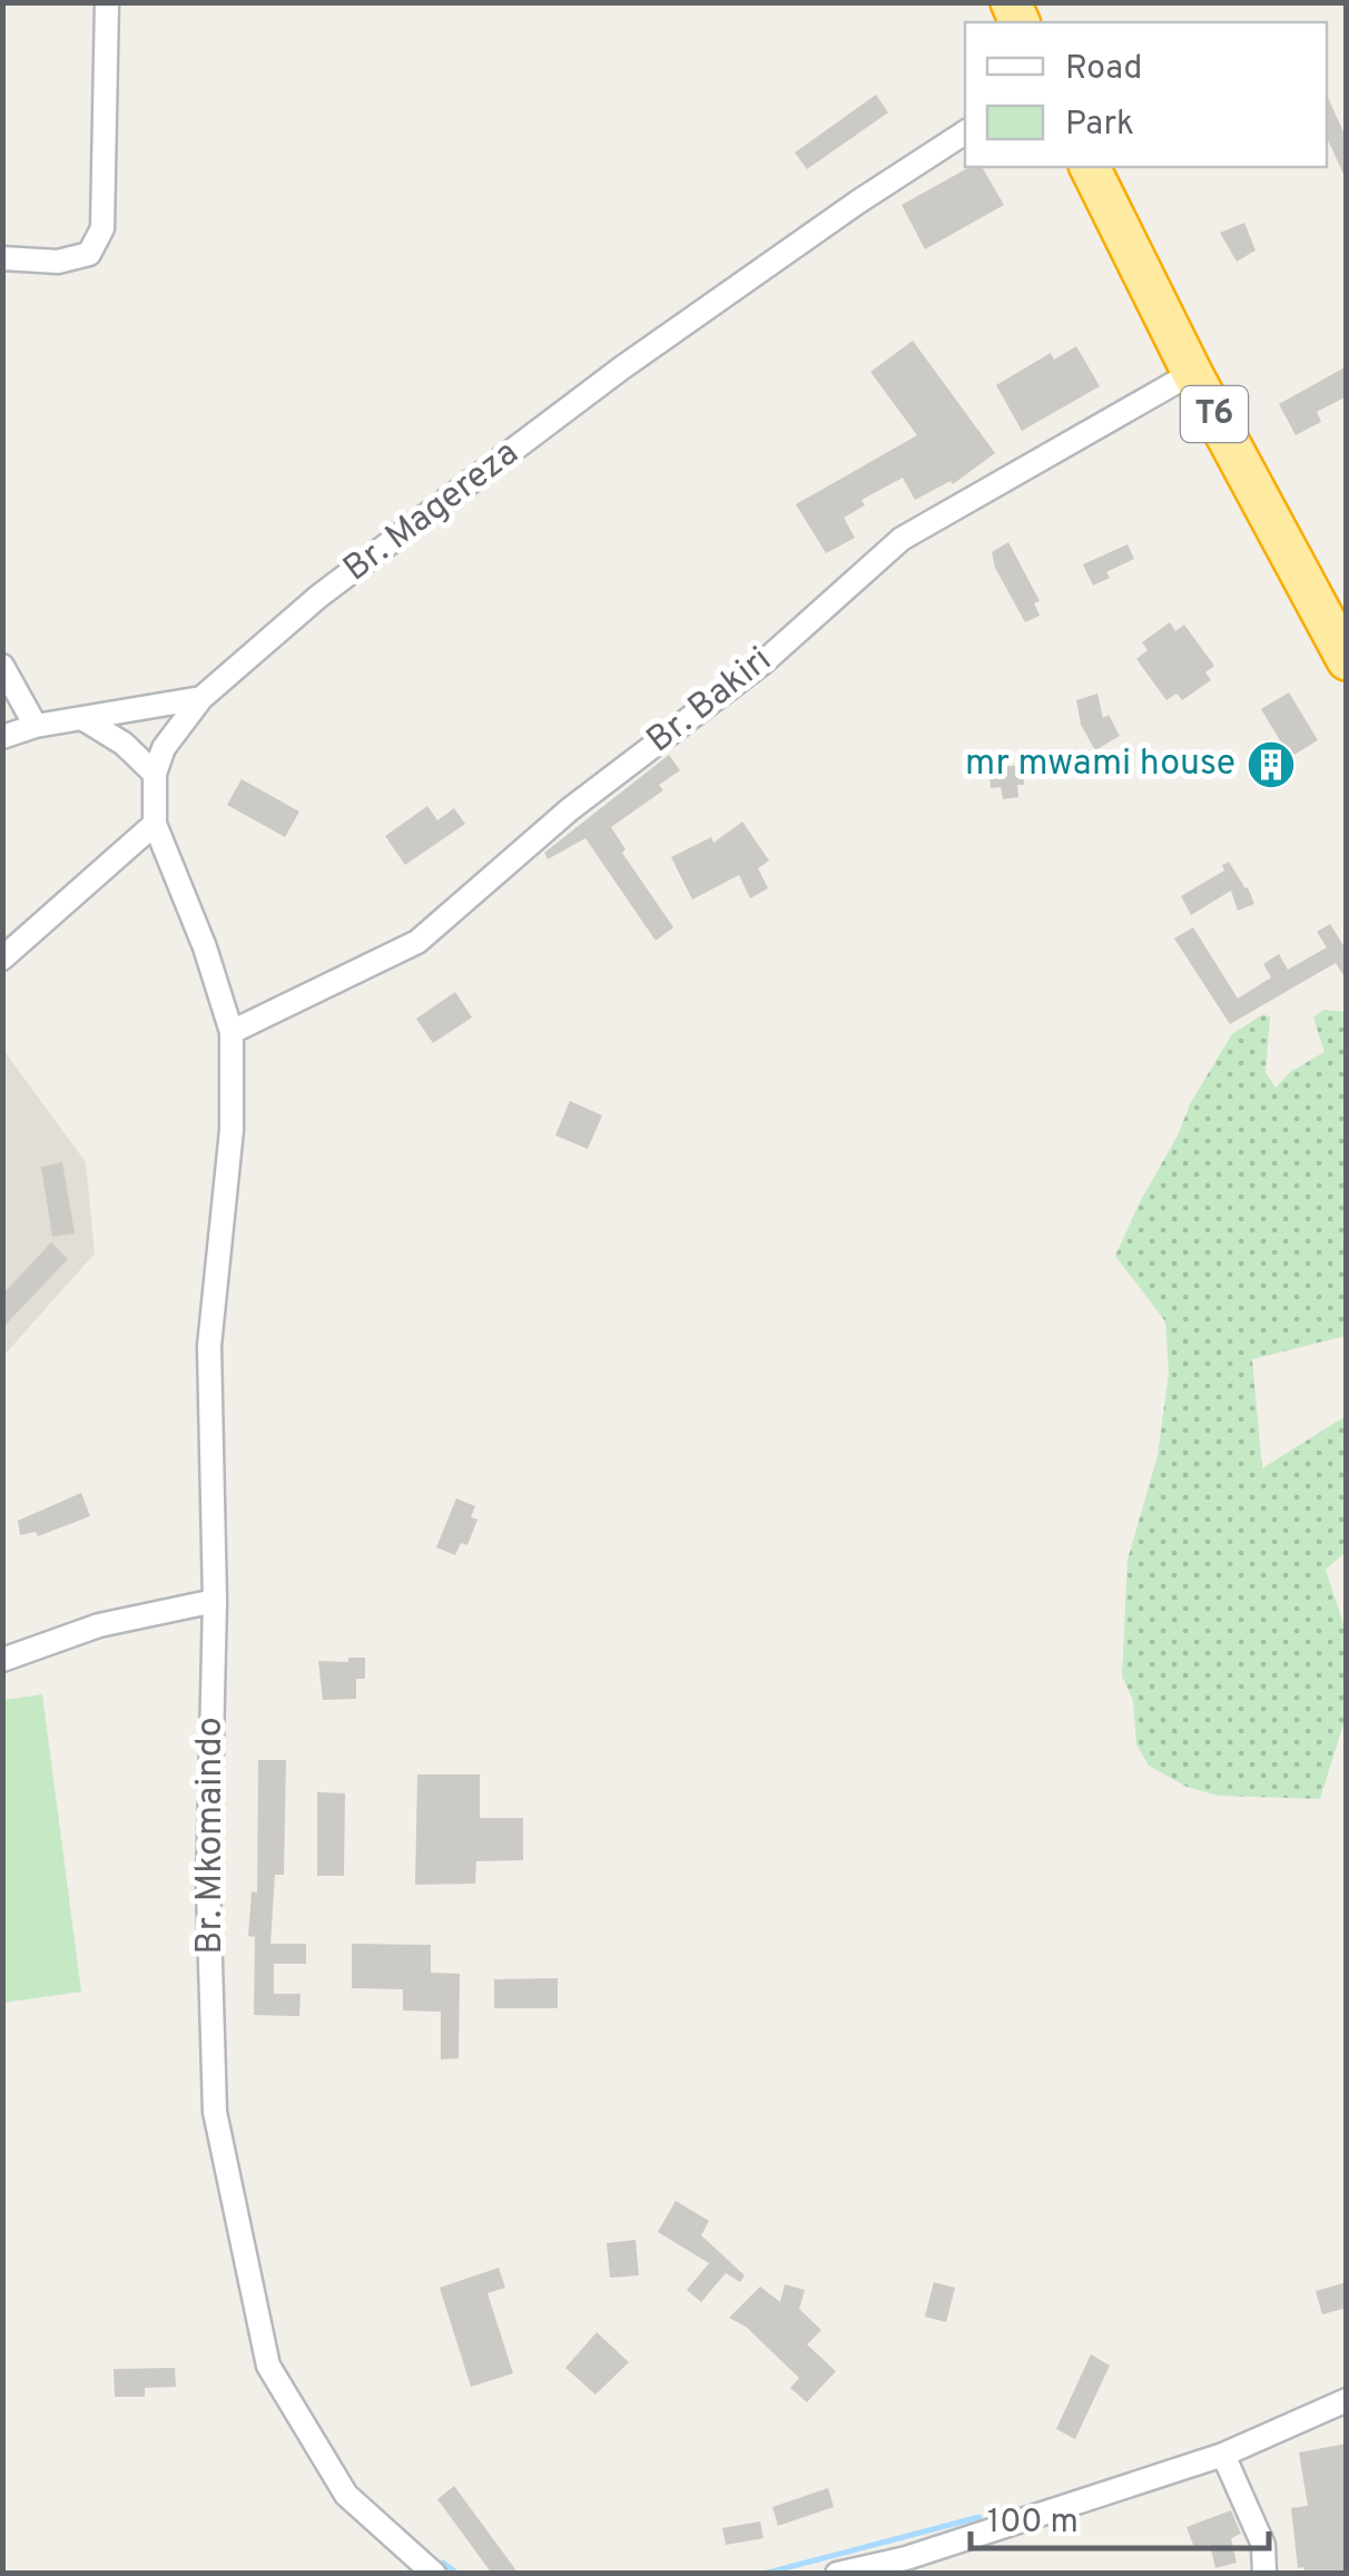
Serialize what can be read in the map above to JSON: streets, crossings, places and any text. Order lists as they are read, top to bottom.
{
  "streets": {
    "highway": ["T6"],
    "street": ["Br. Magereza", "Br. Bakiri", "Br. Mkomaindo"]
  },
  "crossings": [
    ["T6", "Br. Bakiri"],
    ["Br. Magereza", "Br. Bakiri"],
    ["Br. Magereza", "Br. Mkomaindo"],
    ["Br. Bakiri", "Br. Mkomaindo"]
  ],
  "places": {
    "building": ["mr mwami house"]
  },
  "legend": ["Road", "Park"],
  "scale_bar": "100 m"
}
